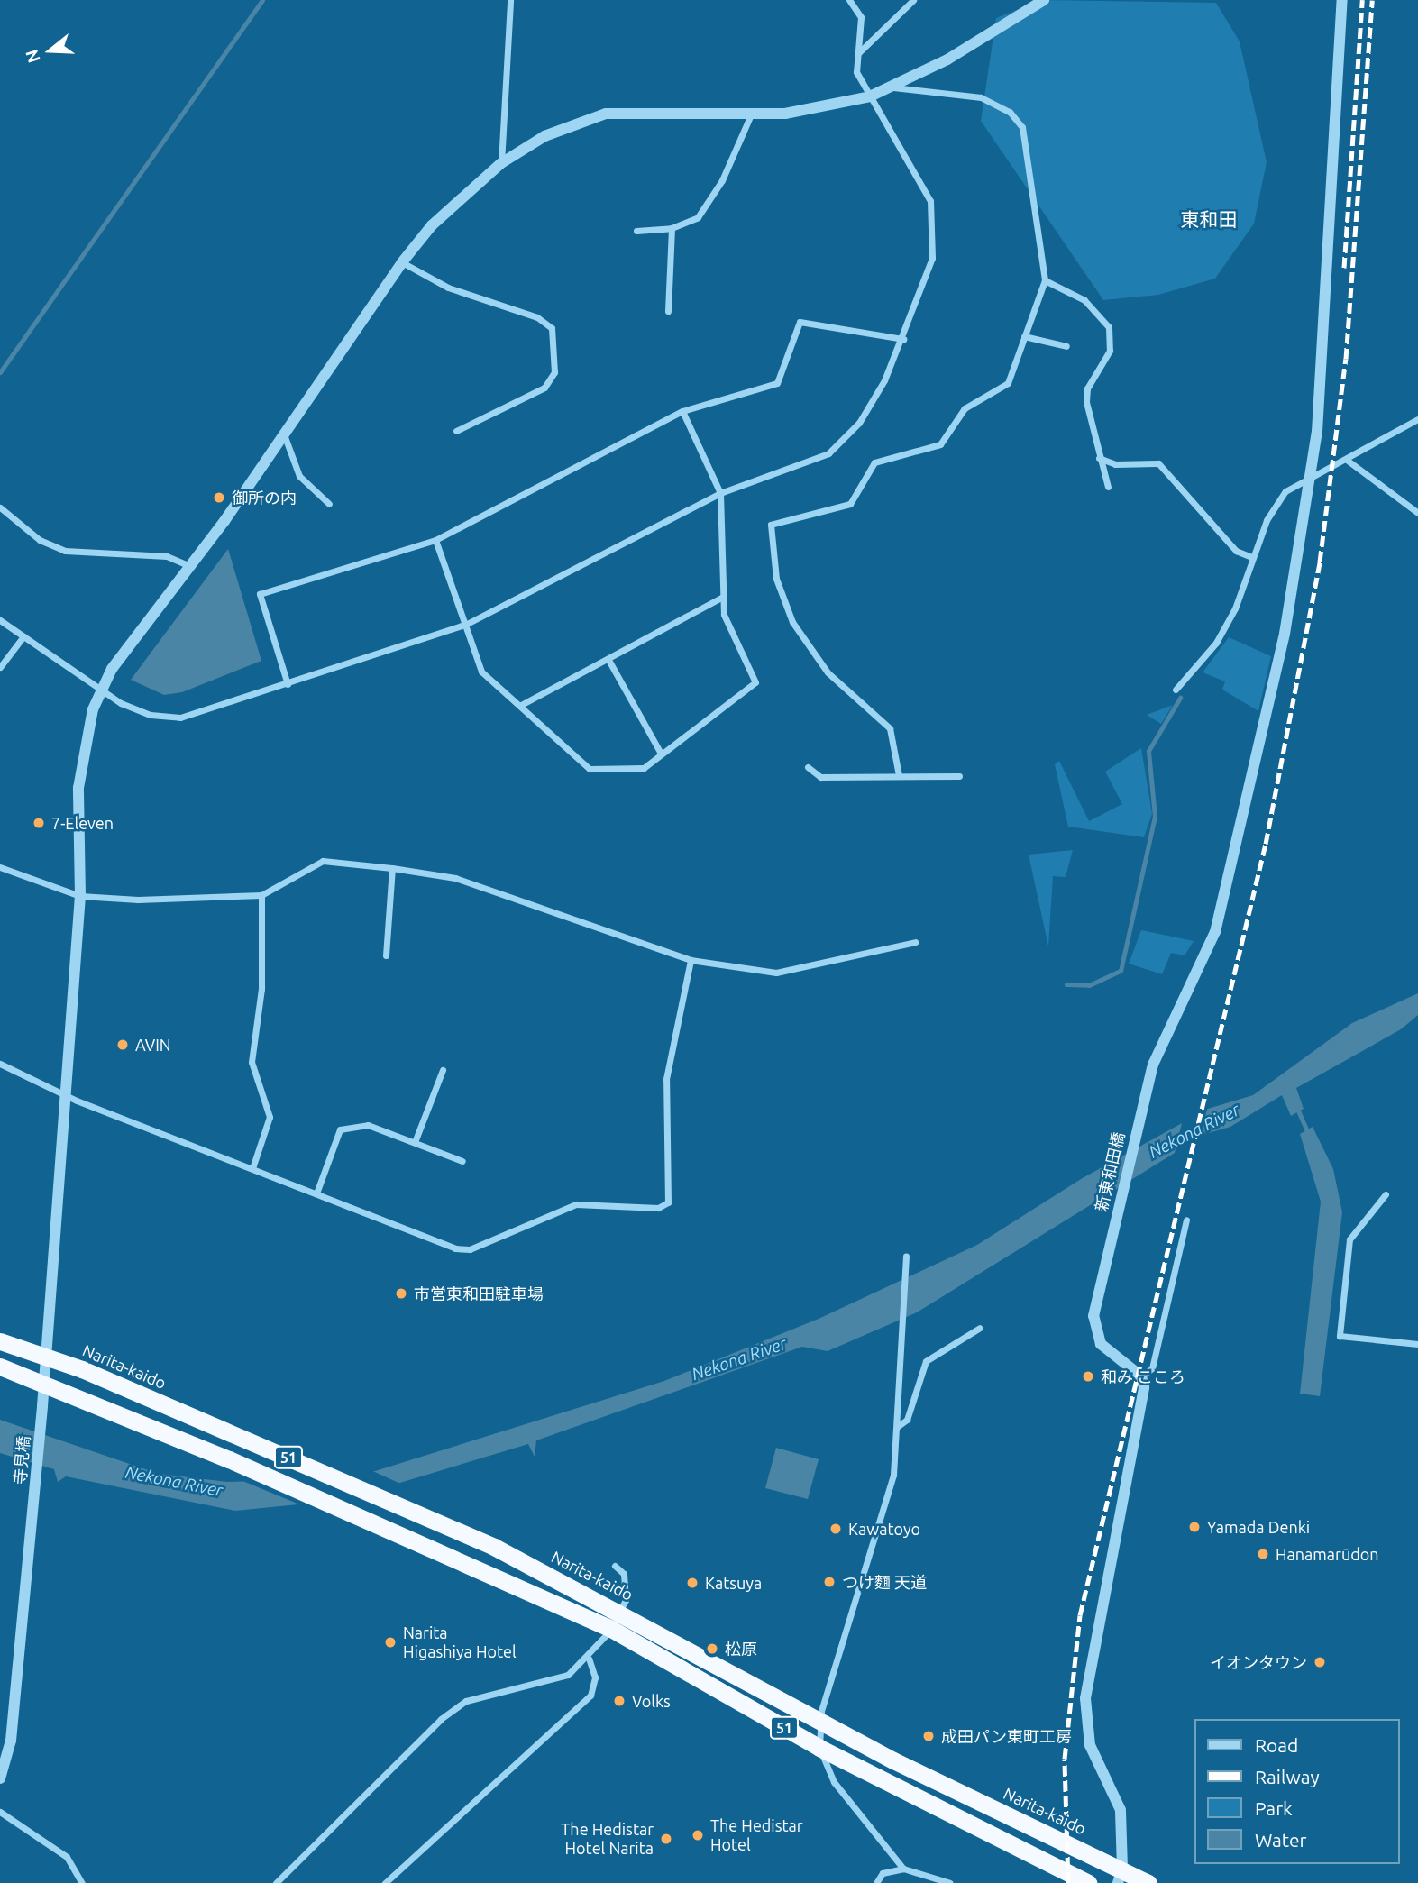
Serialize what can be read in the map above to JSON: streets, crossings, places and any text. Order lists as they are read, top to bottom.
{
  "streets": {
    "highway": ["Narita-kaido", "51"],
    "street": ["新東和田橋", "寺見橋"]
  },
  "crossings": [
    ["Narita-kaido", "寺見橋"],
    ["51", "寺見橋"]
  ],
  "districts": ["東和田"],
  "water": ["Nekona River"],
  "places": [
    "御所の内",
    "7-Eleven",
    "AVIN",
    "市営東和田駐車場",
    "和み こころ",
    "Yamada Denki",
    "Kawatoyo",
    "Hanamarūdon",
    "つけ麵 天道",
    "Katsuya",
    "Narita Higashiya Hotel",
    "松原",
    "イオンタウン",
    "Volks",
    "成田パン東町工房",
    "The Hedistar Hotel",
    "The Hedistar Hotel Narita"
  ],
  "legend": [
    "Road",
    "Railway",
    "Park",
    "Water"
  ],
  "north": "left"
}
